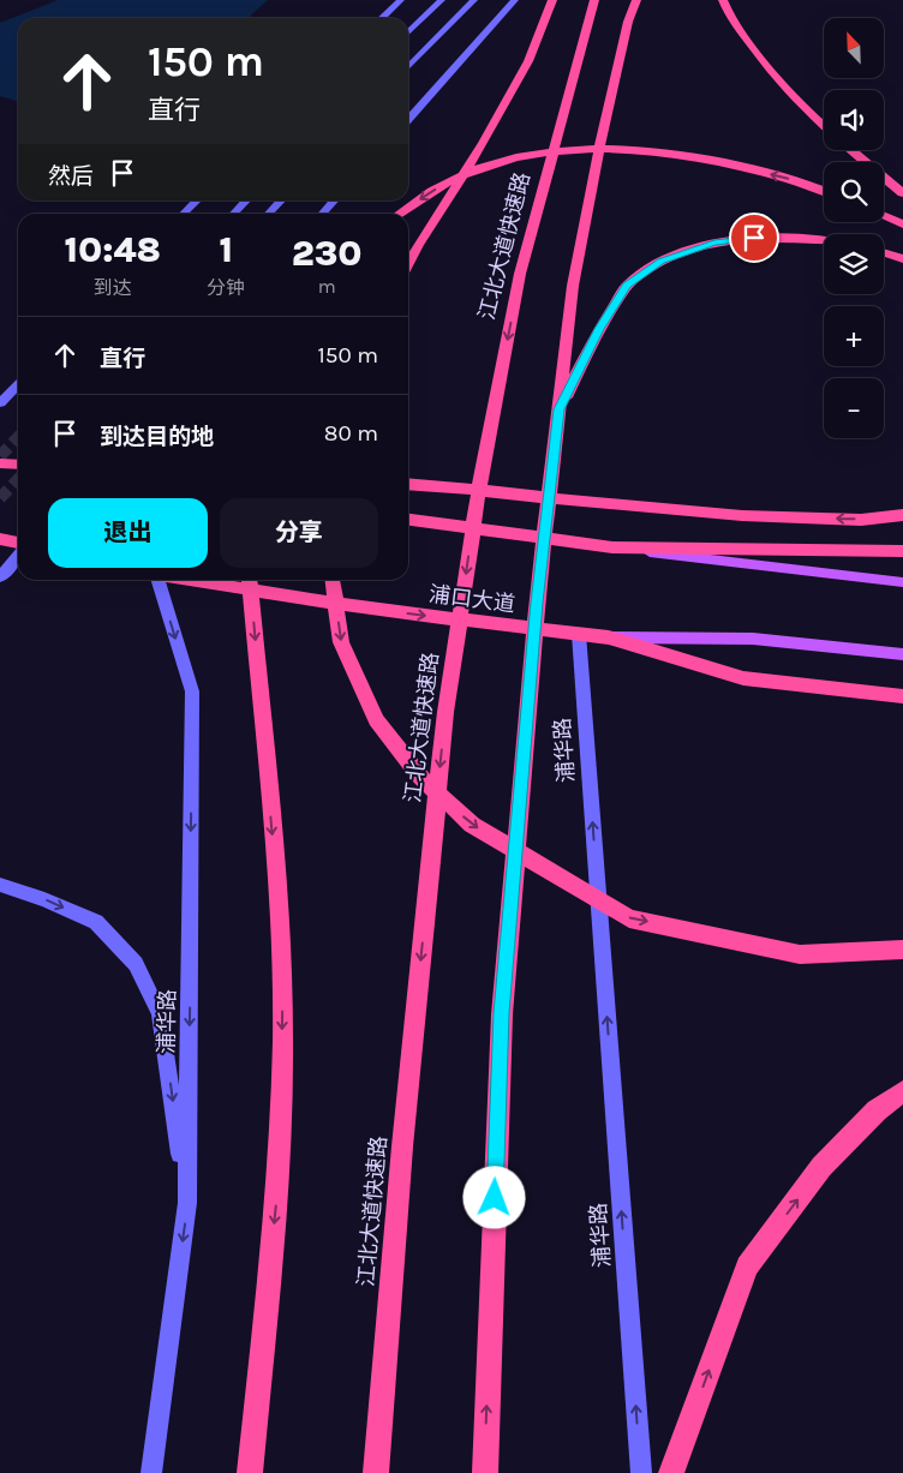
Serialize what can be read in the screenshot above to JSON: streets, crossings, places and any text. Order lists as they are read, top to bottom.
{
  "streets": {
    "highway": ["江北大道快速路", "浦口大道"],
    "street": ["浦华路"]
  },
  "crossings": [
    ["浦口大道", "浦华路"]
  ],
  "north": "top left",
  "page": {
    "map_buttons": ["+", "−"],
    "turn": ["150 m", "直行"],
    "then": "然后",
    "eta": [
      "10:48",
      "到达",
      "1",
      "分钟",
      "230",
      "m"
    ],
    "list": [
      {
        "name": "直行",
        "value": "150 m"
      },
      {
        "name": "到达目的地",
        "value": "80 m"
      }
    ],
    "buttons": ["退出", "分享"]
  }
}
